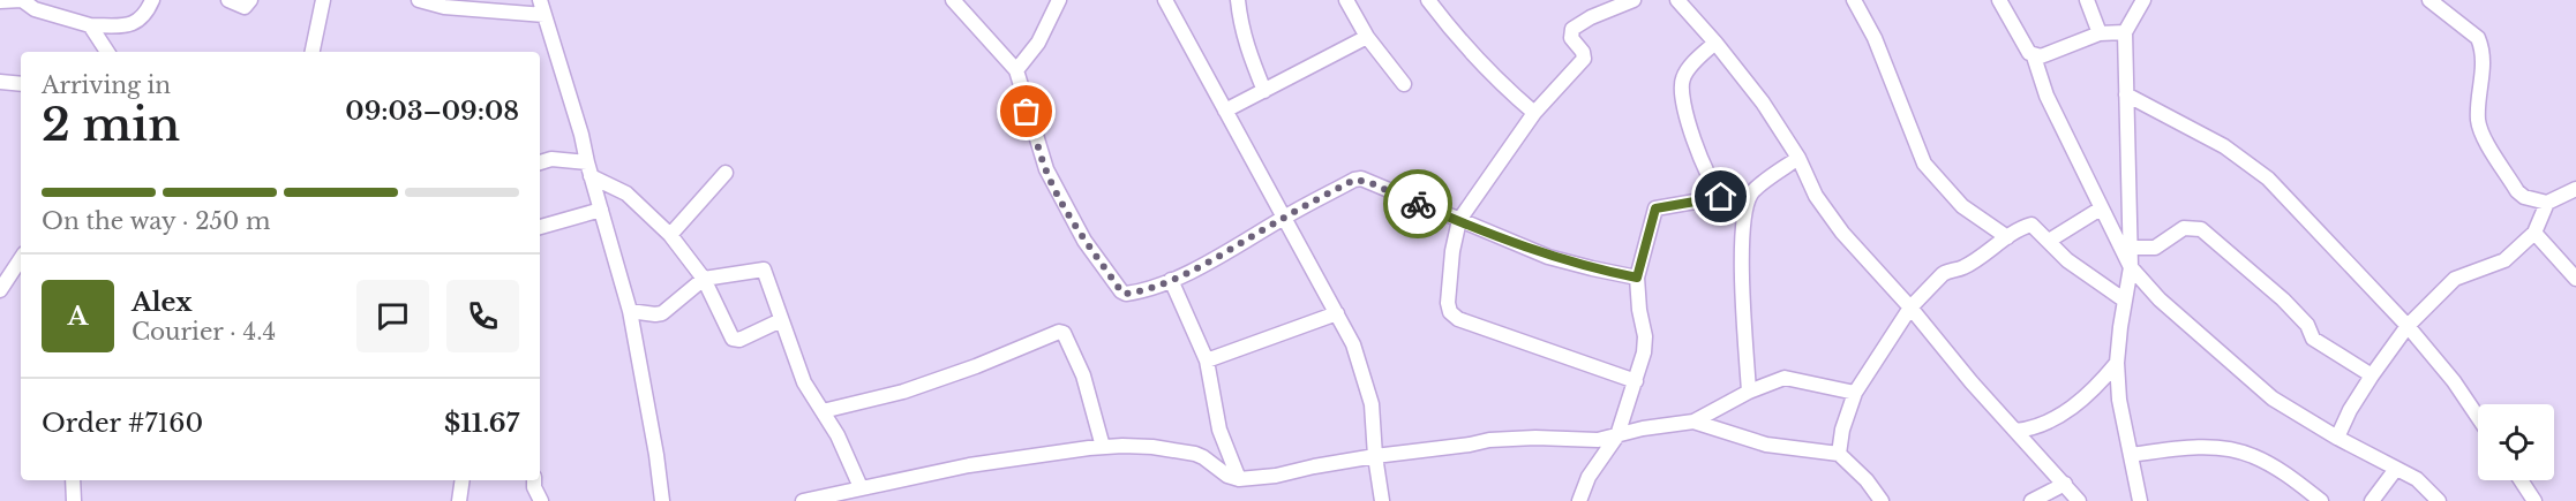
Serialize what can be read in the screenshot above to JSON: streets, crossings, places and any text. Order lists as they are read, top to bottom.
{
  "page": {
    "heading": ["2 min", "Arriving in", "09:03–09:08"],
    "panel": [
      "Alex",
      "Courier · 4.4",
      "Order #7160",
      "$11.67"
    ],
    "bar": "On the way · 250 m",
    "round": "A"
  }
}
